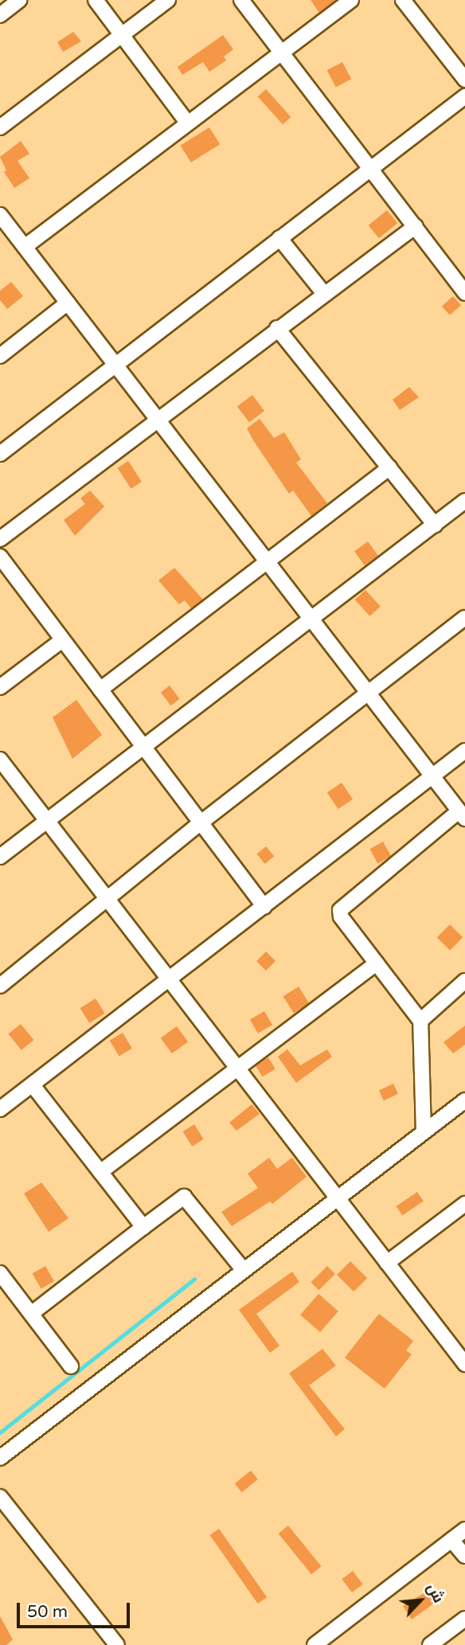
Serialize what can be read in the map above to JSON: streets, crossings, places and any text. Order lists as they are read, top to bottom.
{
  "scale_bar": "50 m",
  "north": "top right"
}
